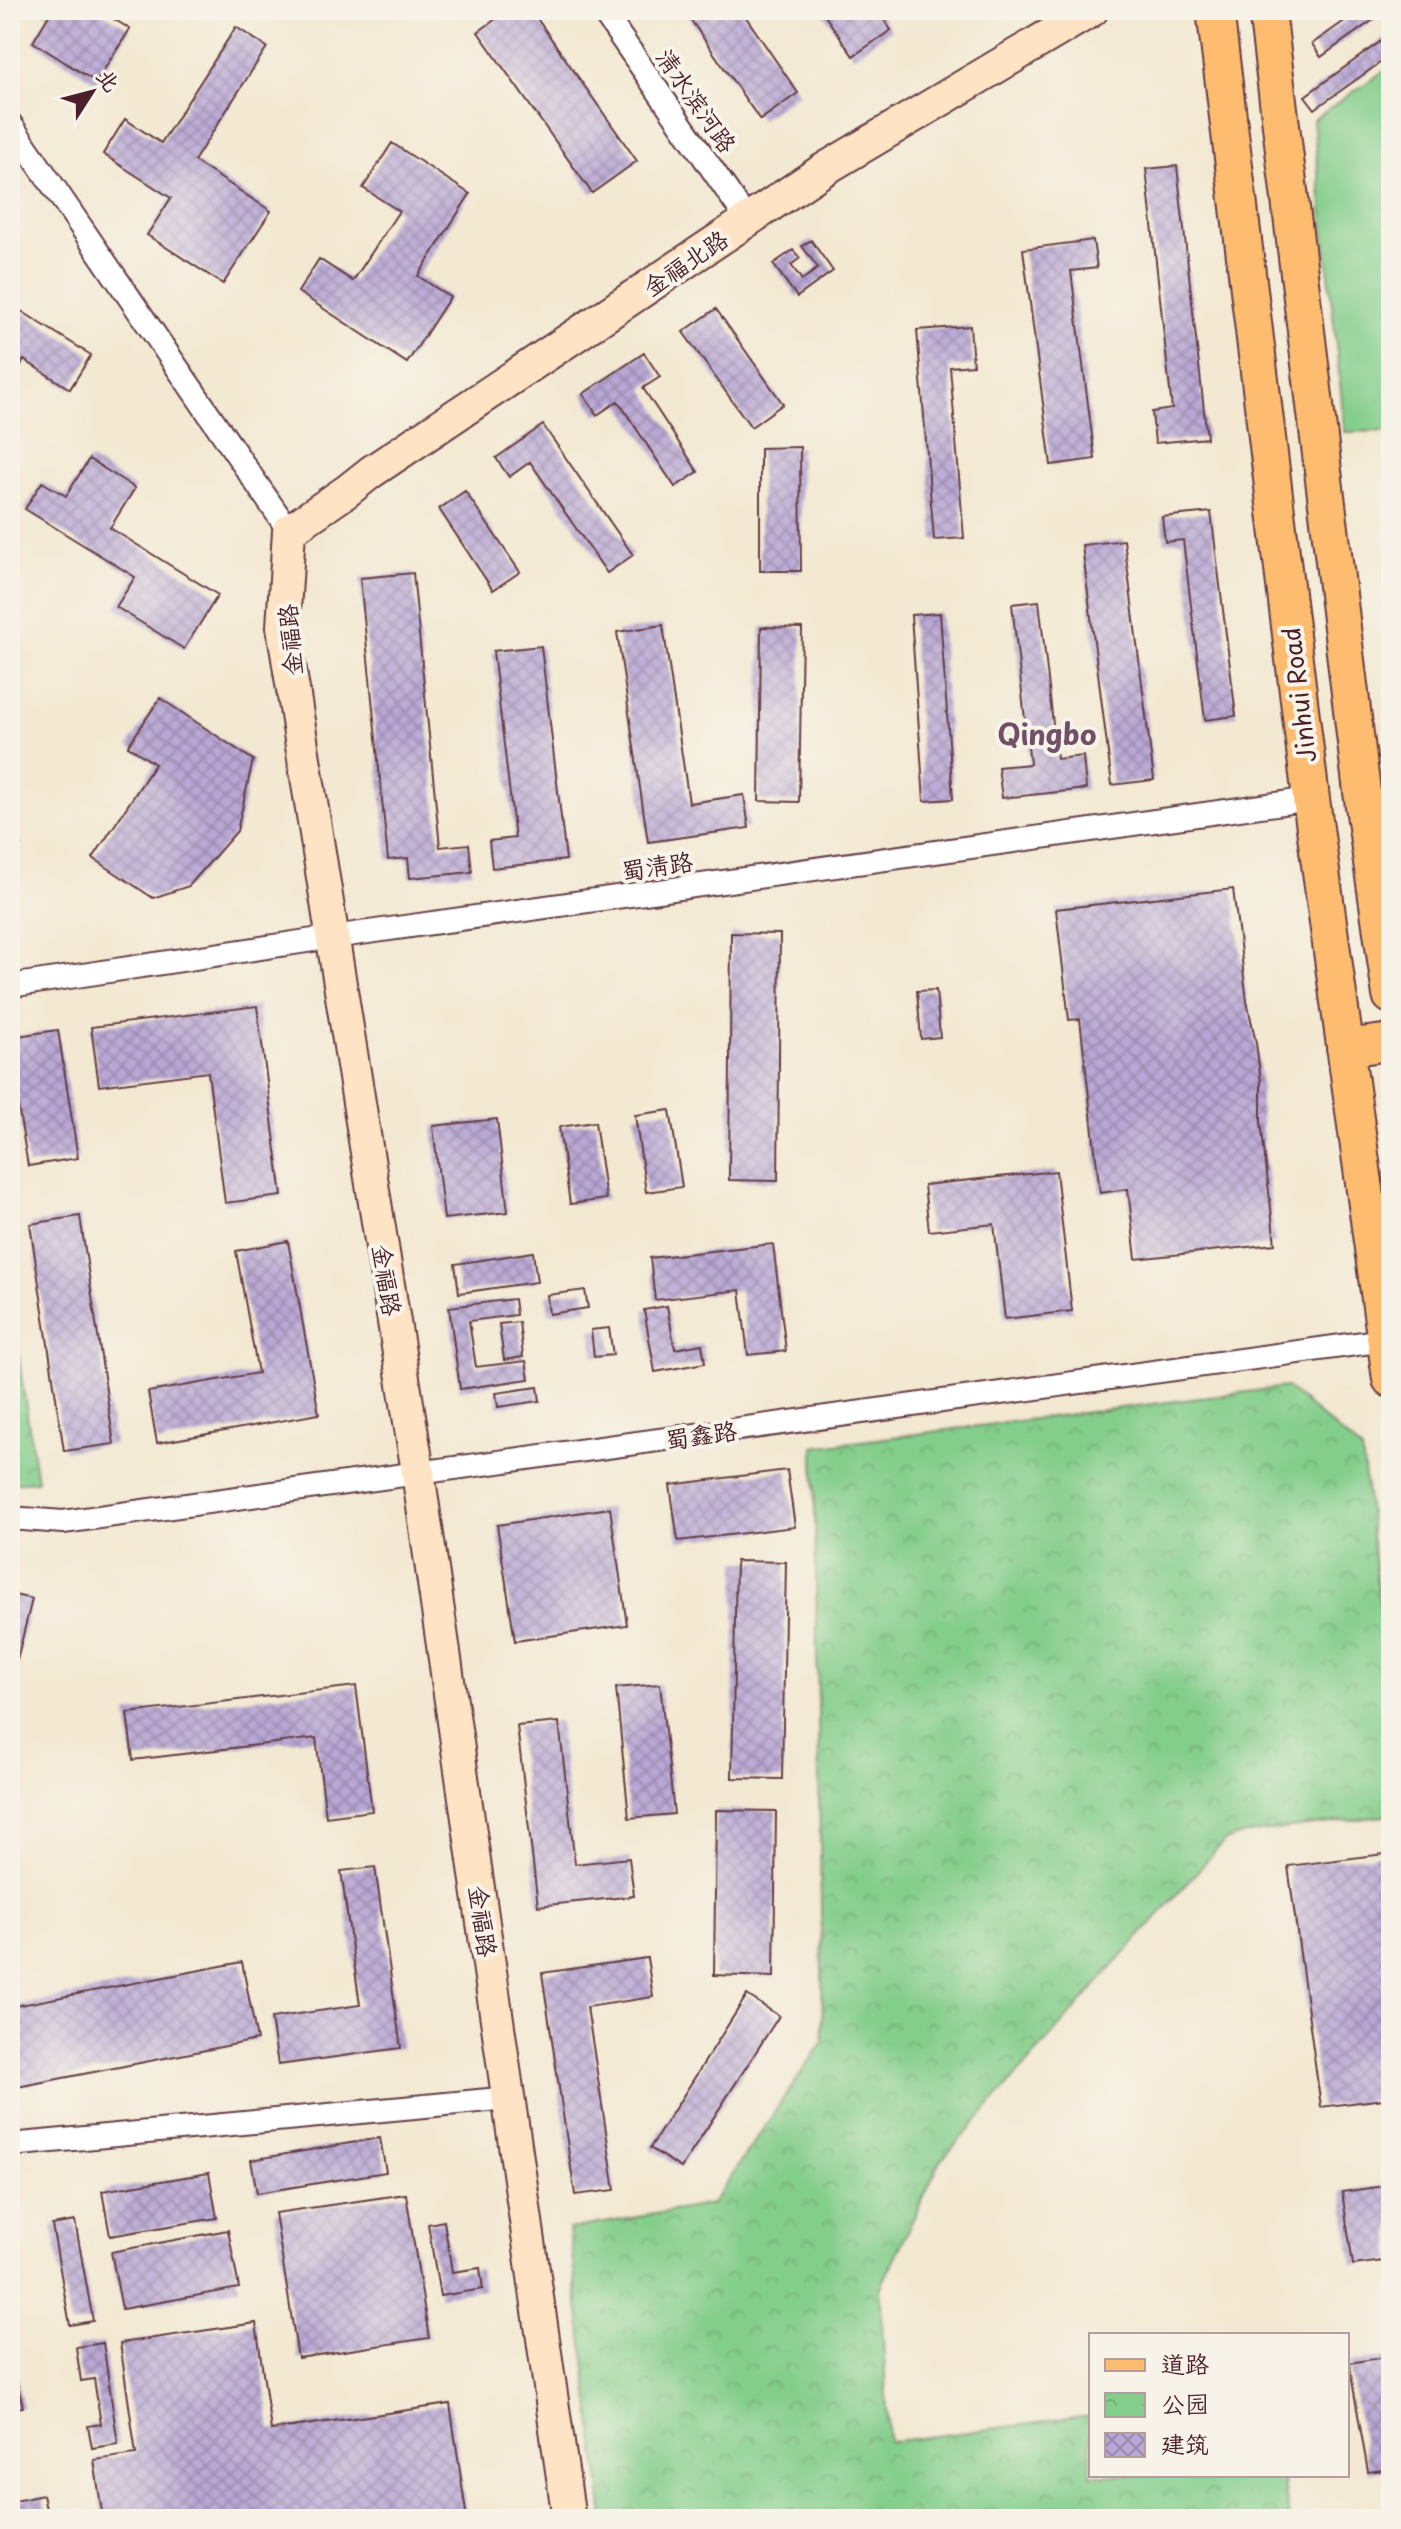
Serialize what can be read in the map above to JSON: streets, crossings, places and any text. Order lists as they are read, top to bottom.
{
  "streets": {
    "main road": ["Jinhui Road"],
    "street": [
      "清水滨河路",
      "金福北路",
      "金福路",
      "蜀清路",
      "蜀鑫路"
    ]
  },
  "crossings": [
    ["清水滨河路", "金福北路"],
    ["金福北路", "金福路"],
    ["金福路", "蜀清路"],
    ["金福路", "蜀鑫路"],
    ["Jinhui Road", "蜀清路"],
    ["Jinhui Road", "蜀鑫路"]
  ],
  "districts": ["Qingbo"],
  "legend": ["道路", "公园", "建筑"],
  "north": "top right"
}
